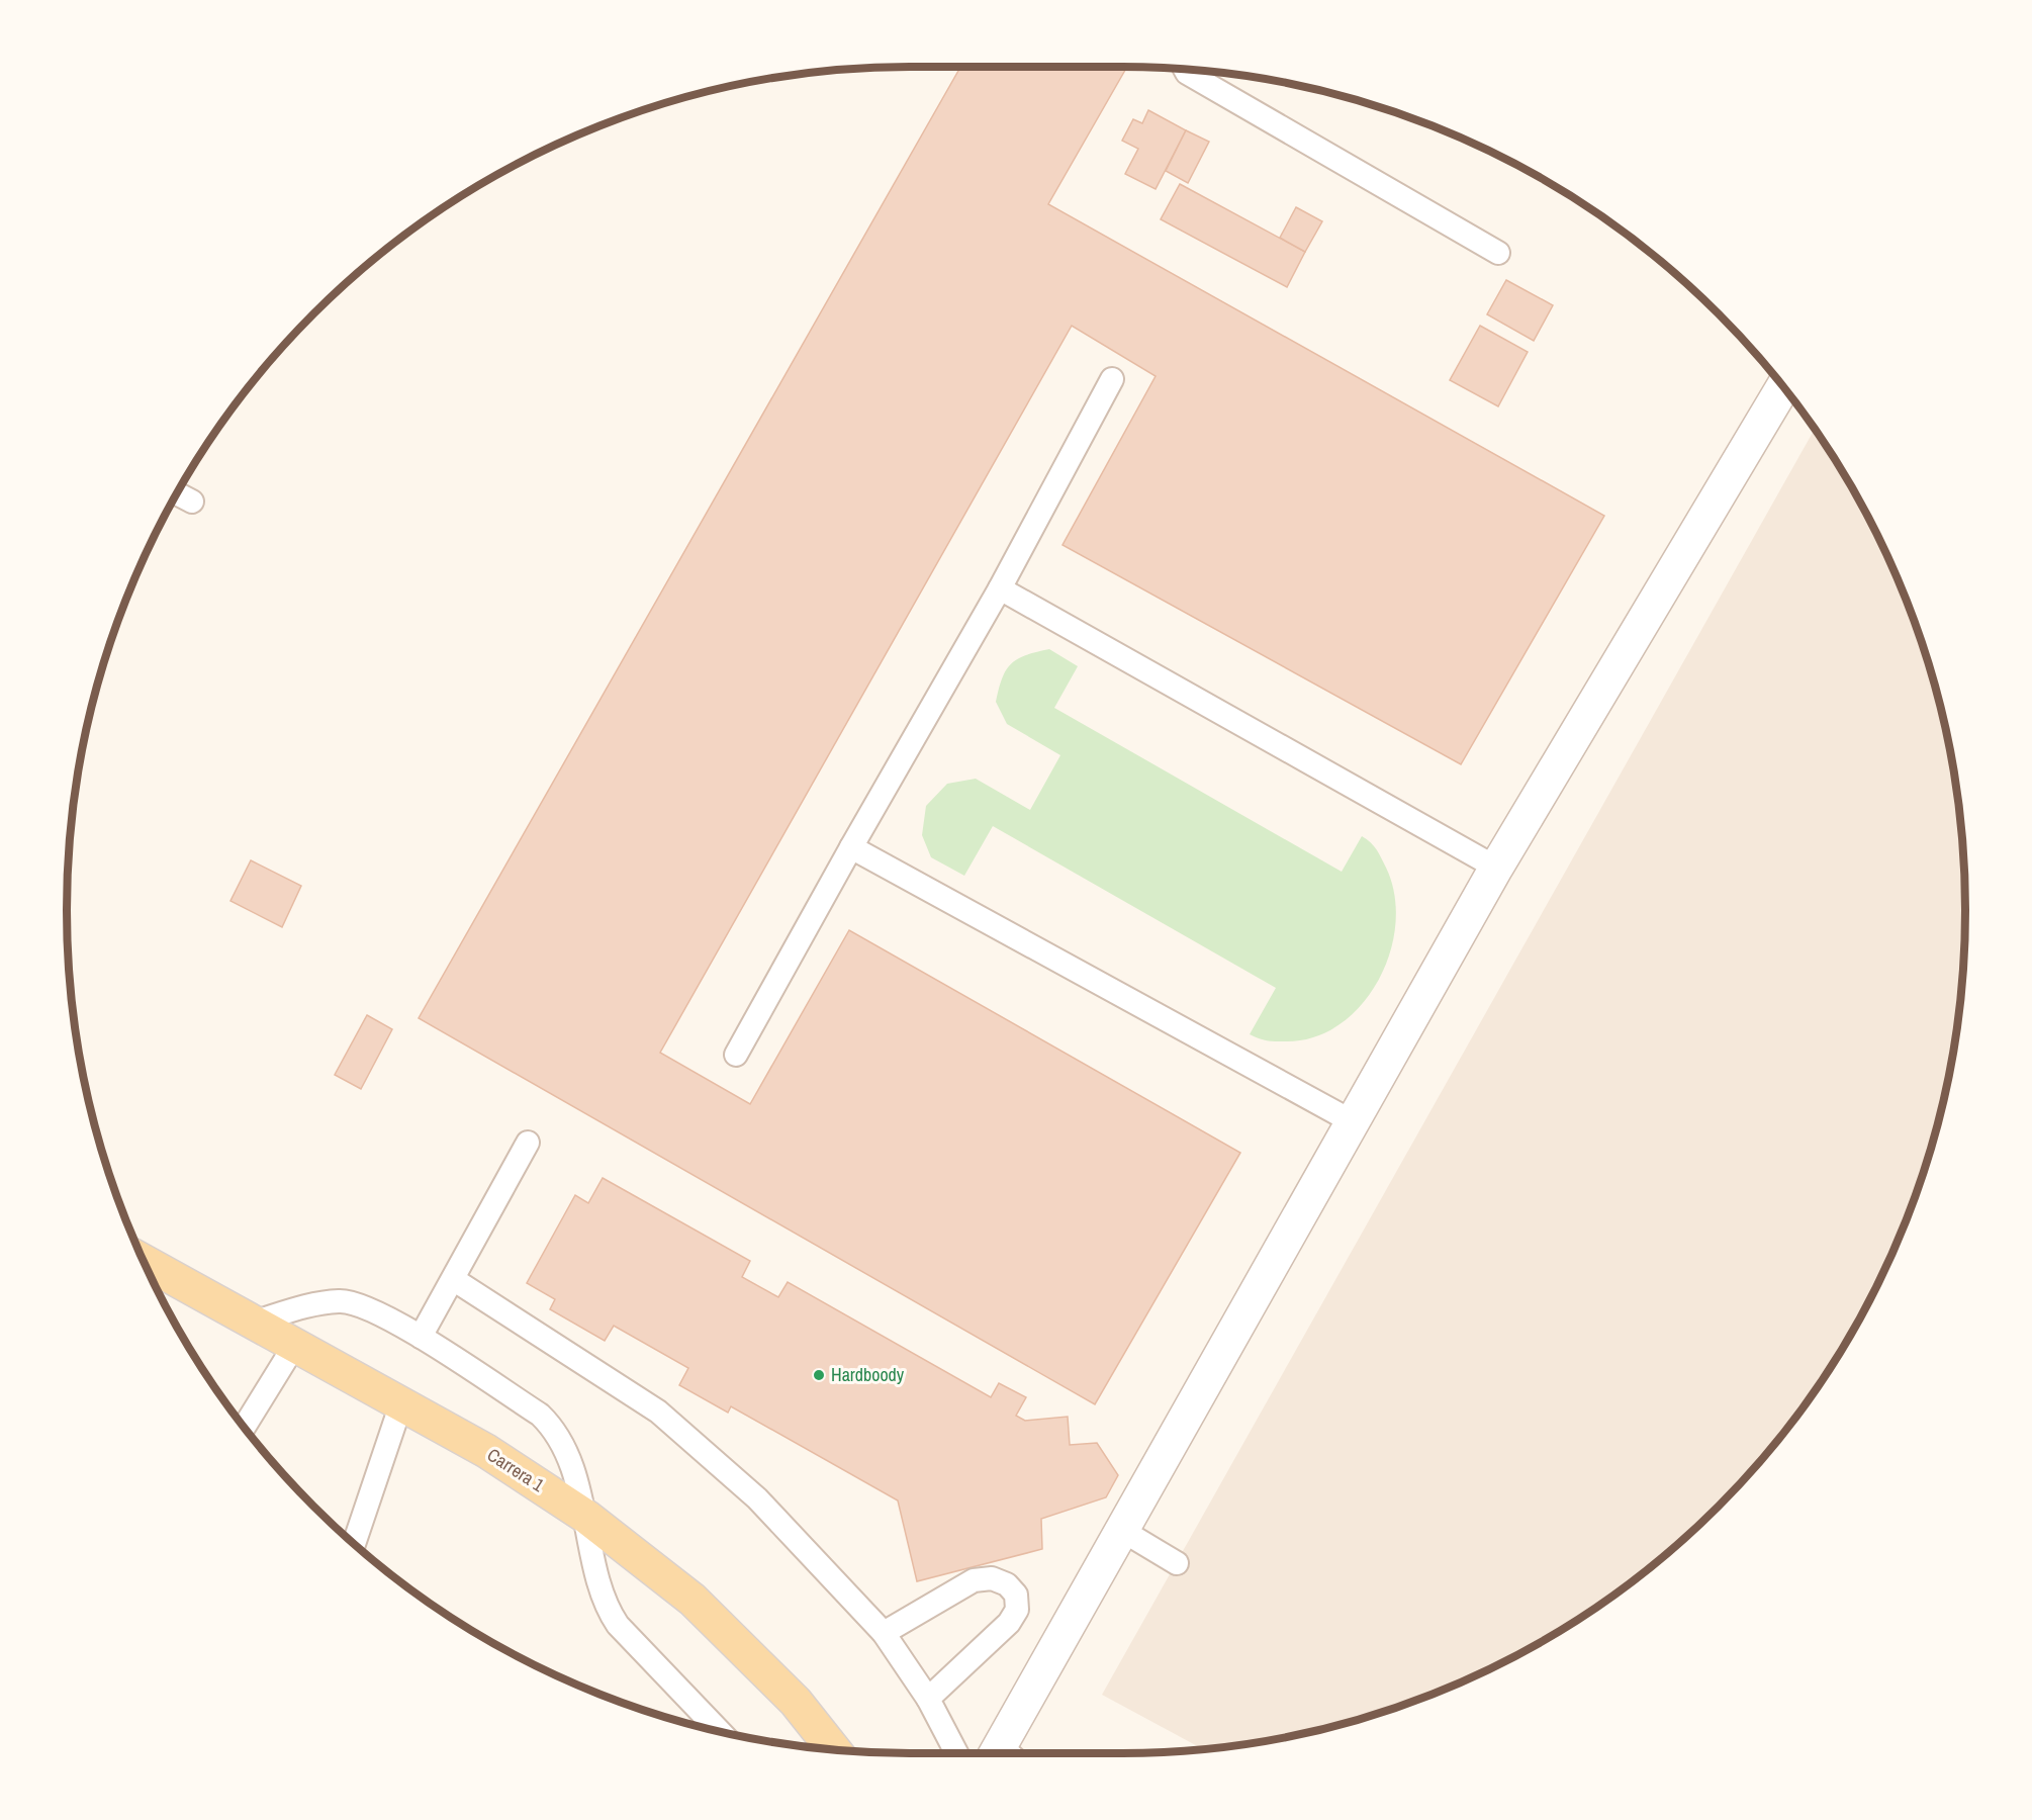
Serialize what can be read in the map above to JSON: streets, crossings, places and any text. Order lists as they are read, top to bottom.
{
  "streets": {
    "main road": ["Carrera 1"]
  },
  "places": ["Hardboody"]
}
